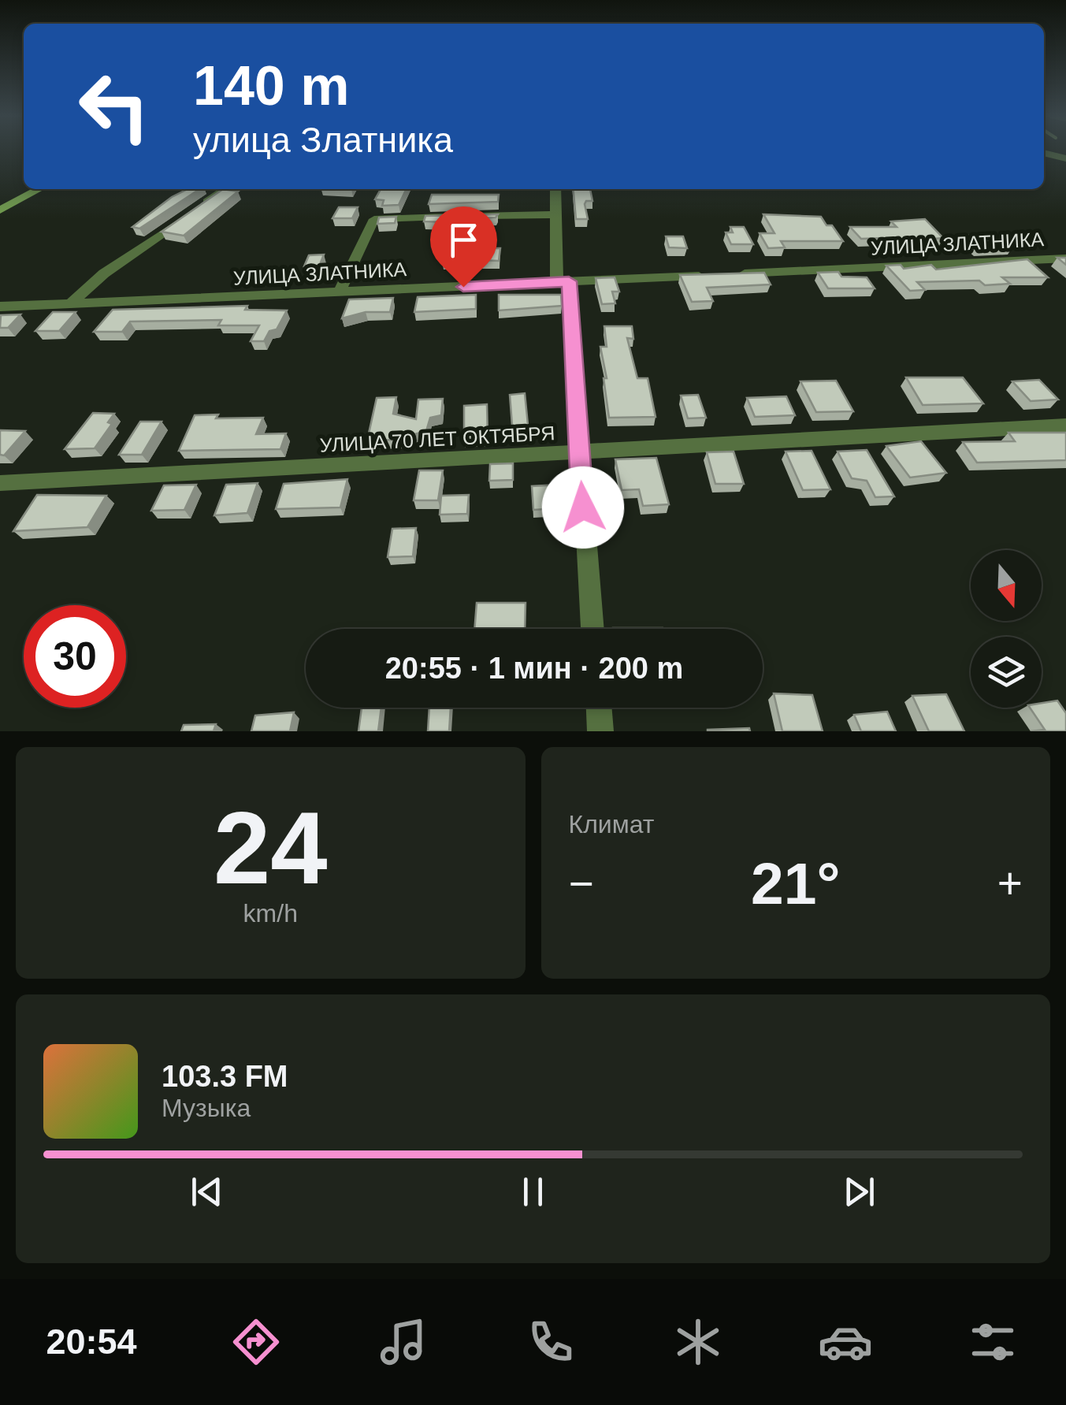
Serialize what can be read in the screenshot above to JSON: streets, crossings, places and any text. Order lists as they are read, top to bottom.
{
  "streets": {
    "street": ["УЛИЦА ЗЛАТНИКА", "УЛИЦА 70 ЛЕТ ОКТЯБРЯ"]
  },
  "north": "bottom",
  "page": {
    "turn": ["140 m", "улица Златника"],
    "limit": "30",
    "trip": "20:55 · 1 мин · 200 m",
    "tile": [
      ["24", "km/h"],
      "Климат"
    ],
    "heat": ["−", "21°", "+"],
    "song": ["103.3 FM", "Музыка"],
    "tabs": "20:54"
  }
}
